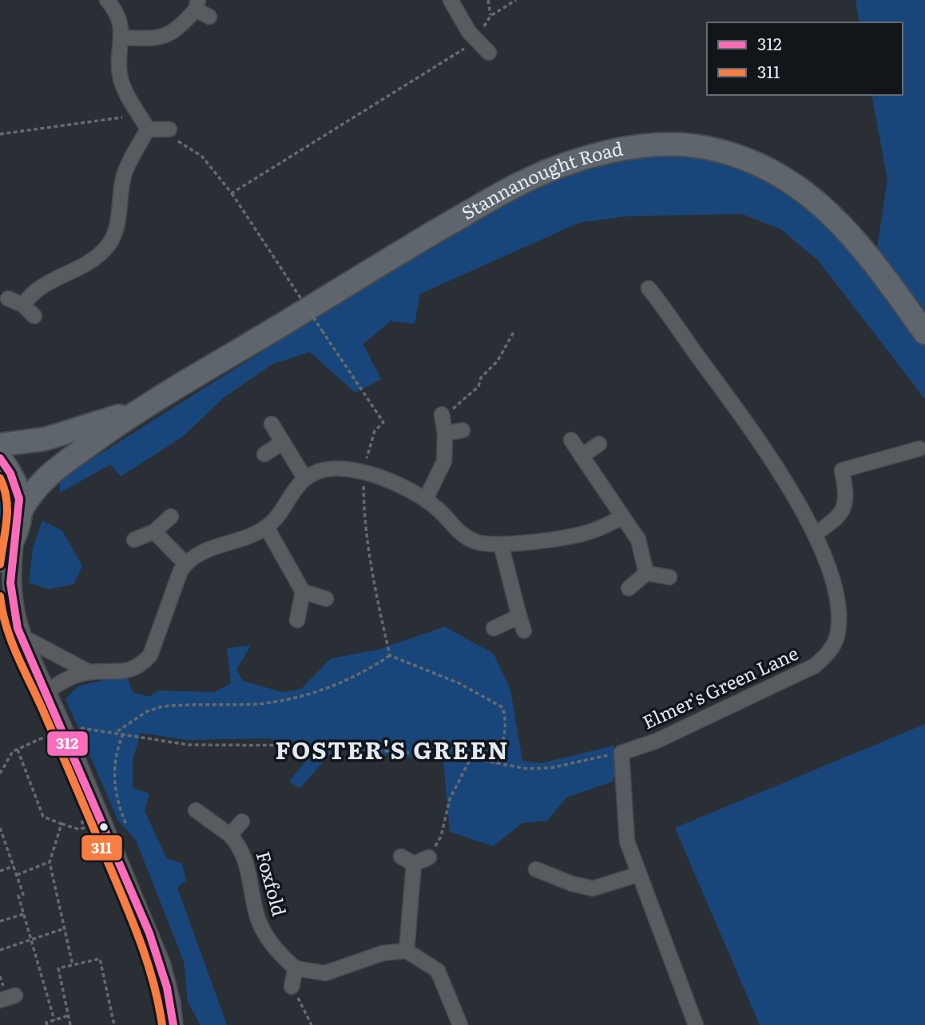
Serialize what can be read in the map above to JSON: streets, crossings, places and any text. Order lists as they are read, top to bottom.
{
  "streets": {
    "main road": ["Stannanought Road"],
    "street": ["Elmer's Green Lane", "Foxfold"]
  },
  "districts": ["FOSTER'S GREEN"],
  "lines": ["transit line 312", "transit line 311"],
  "legend": ["312", "311"]
}
